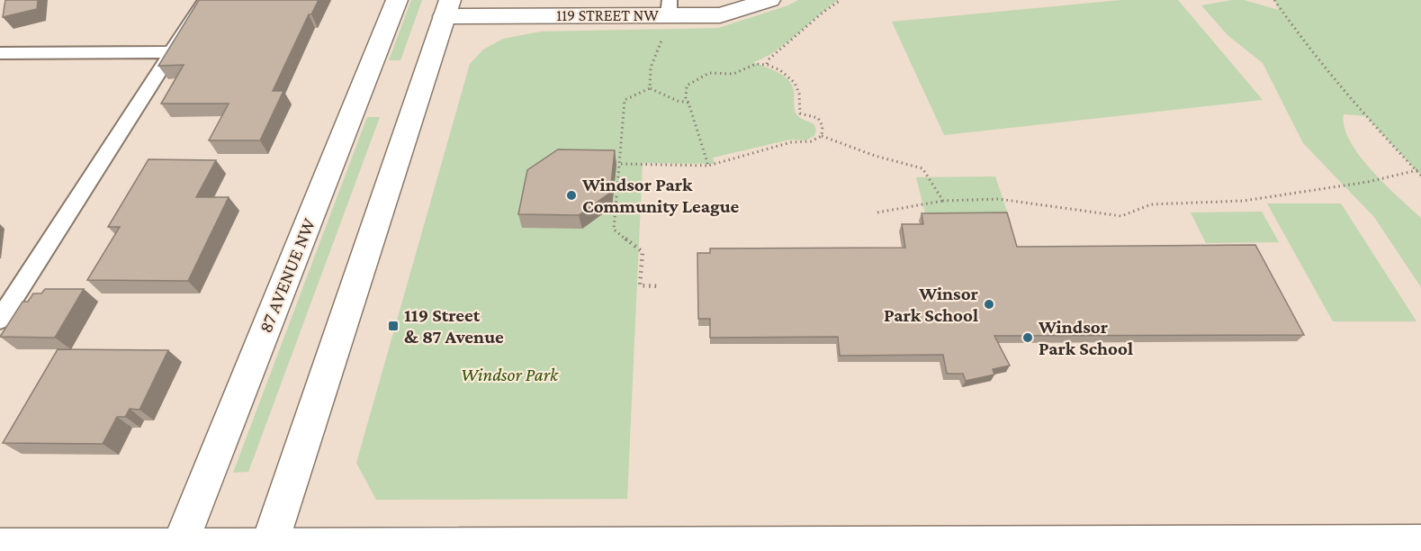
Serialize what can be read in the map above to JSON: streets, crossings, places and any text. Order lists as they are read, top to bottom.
{
  "streets": {
    "street": ["119 STREET NW", "87 AVENUE NW"]
  },
  "parks": ["Windsor Park"],
  "places": {
    "other": ["Windsor Park Community League", "Winsor Park School", "Windsor Park School"],
    "transit": ["119 Street & 87 Avenue"]
  }
}
